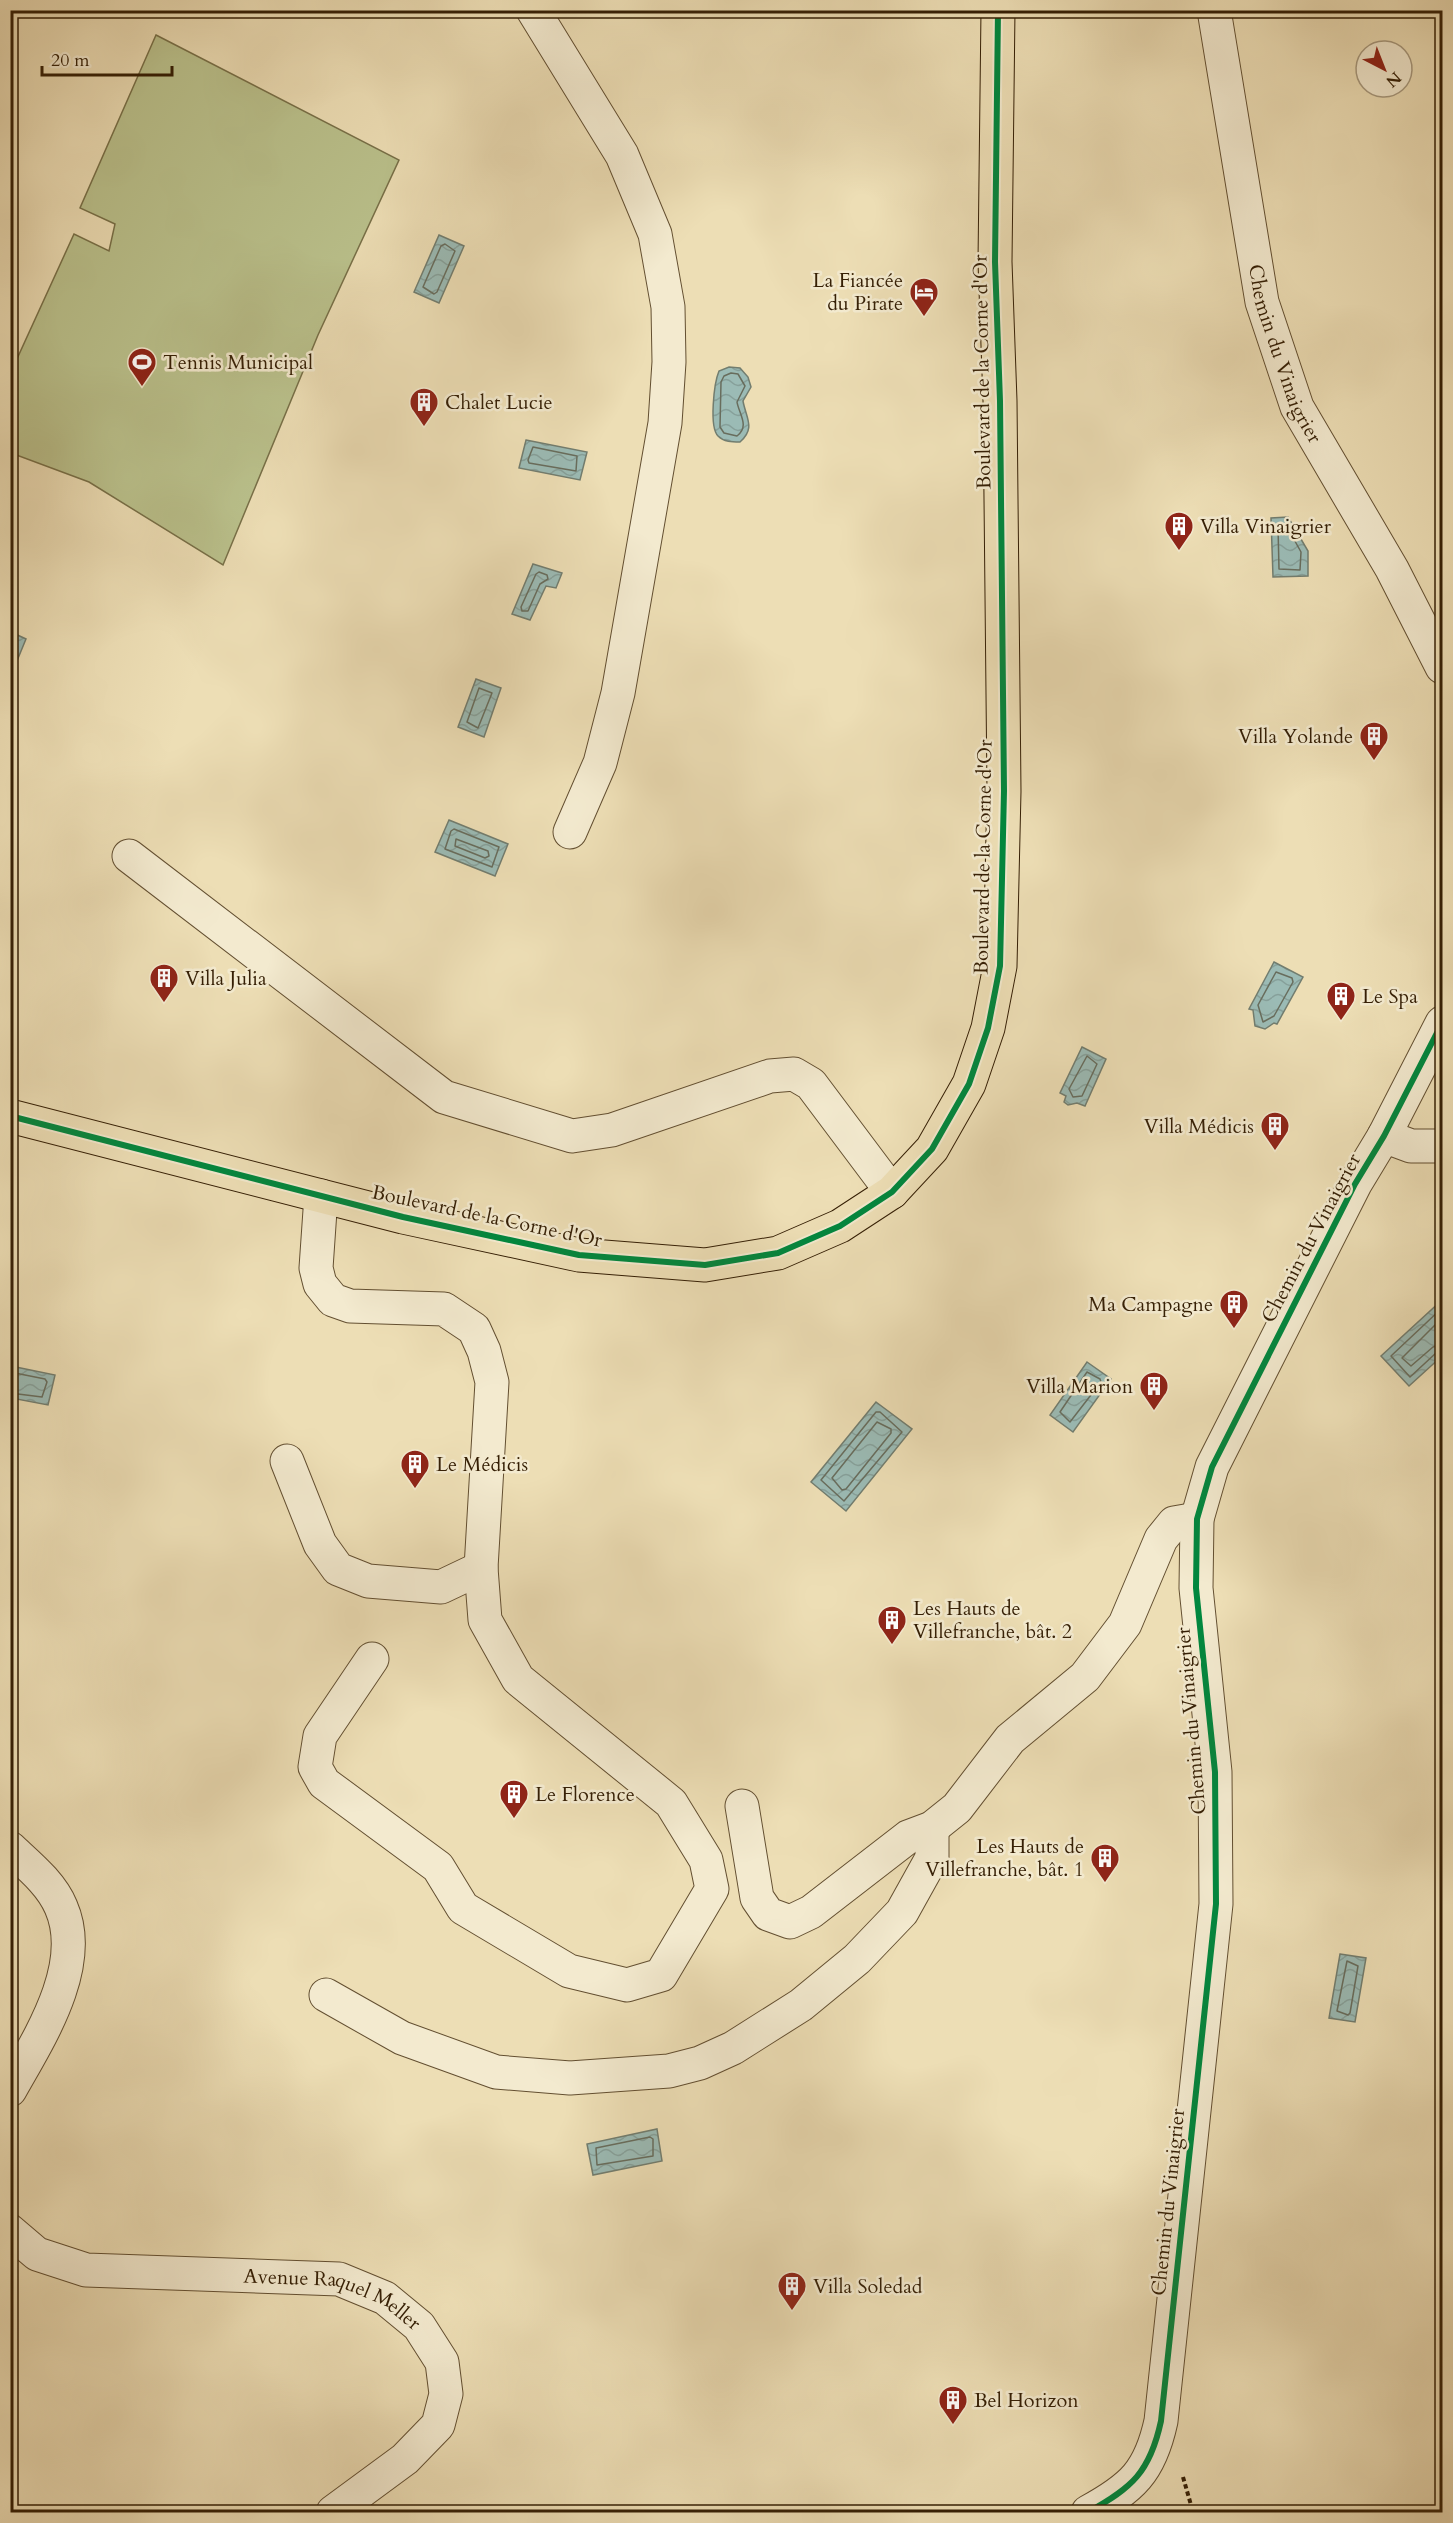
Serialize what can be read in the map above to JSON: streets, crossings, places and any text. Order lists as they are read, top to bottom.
{
  "streets": {
    "main road": ["Boulevard de la Corne d'Or"],
    "street": ["Chemin du Vinaigrier", "Avenue Raquel Meller"]
  },
  "places": {
    "hotel": ["La Fiancée du Pirate"],
    "sports": ["Tennis Municipal"],
    "building": [
      "Chalet Lucie",
      "Villa Vinaigrier",
      "Villa Yolande",
      "Villa Julia",
      "Le Spa",
      "Villa Médicis",
      "Ma Campagne",
      "Villa Marion",
      "Le Médicis",
      "Les Hauts de Villefranche, bât. 2",
      "Le Florence",
      "Les Hauts de Villefranche, bât. 1",
      "Villa Soledad",
      "Bel Horizon"
    ]
  },
  "scale_bar": "20 m",
  "north": "bottom right"
}
